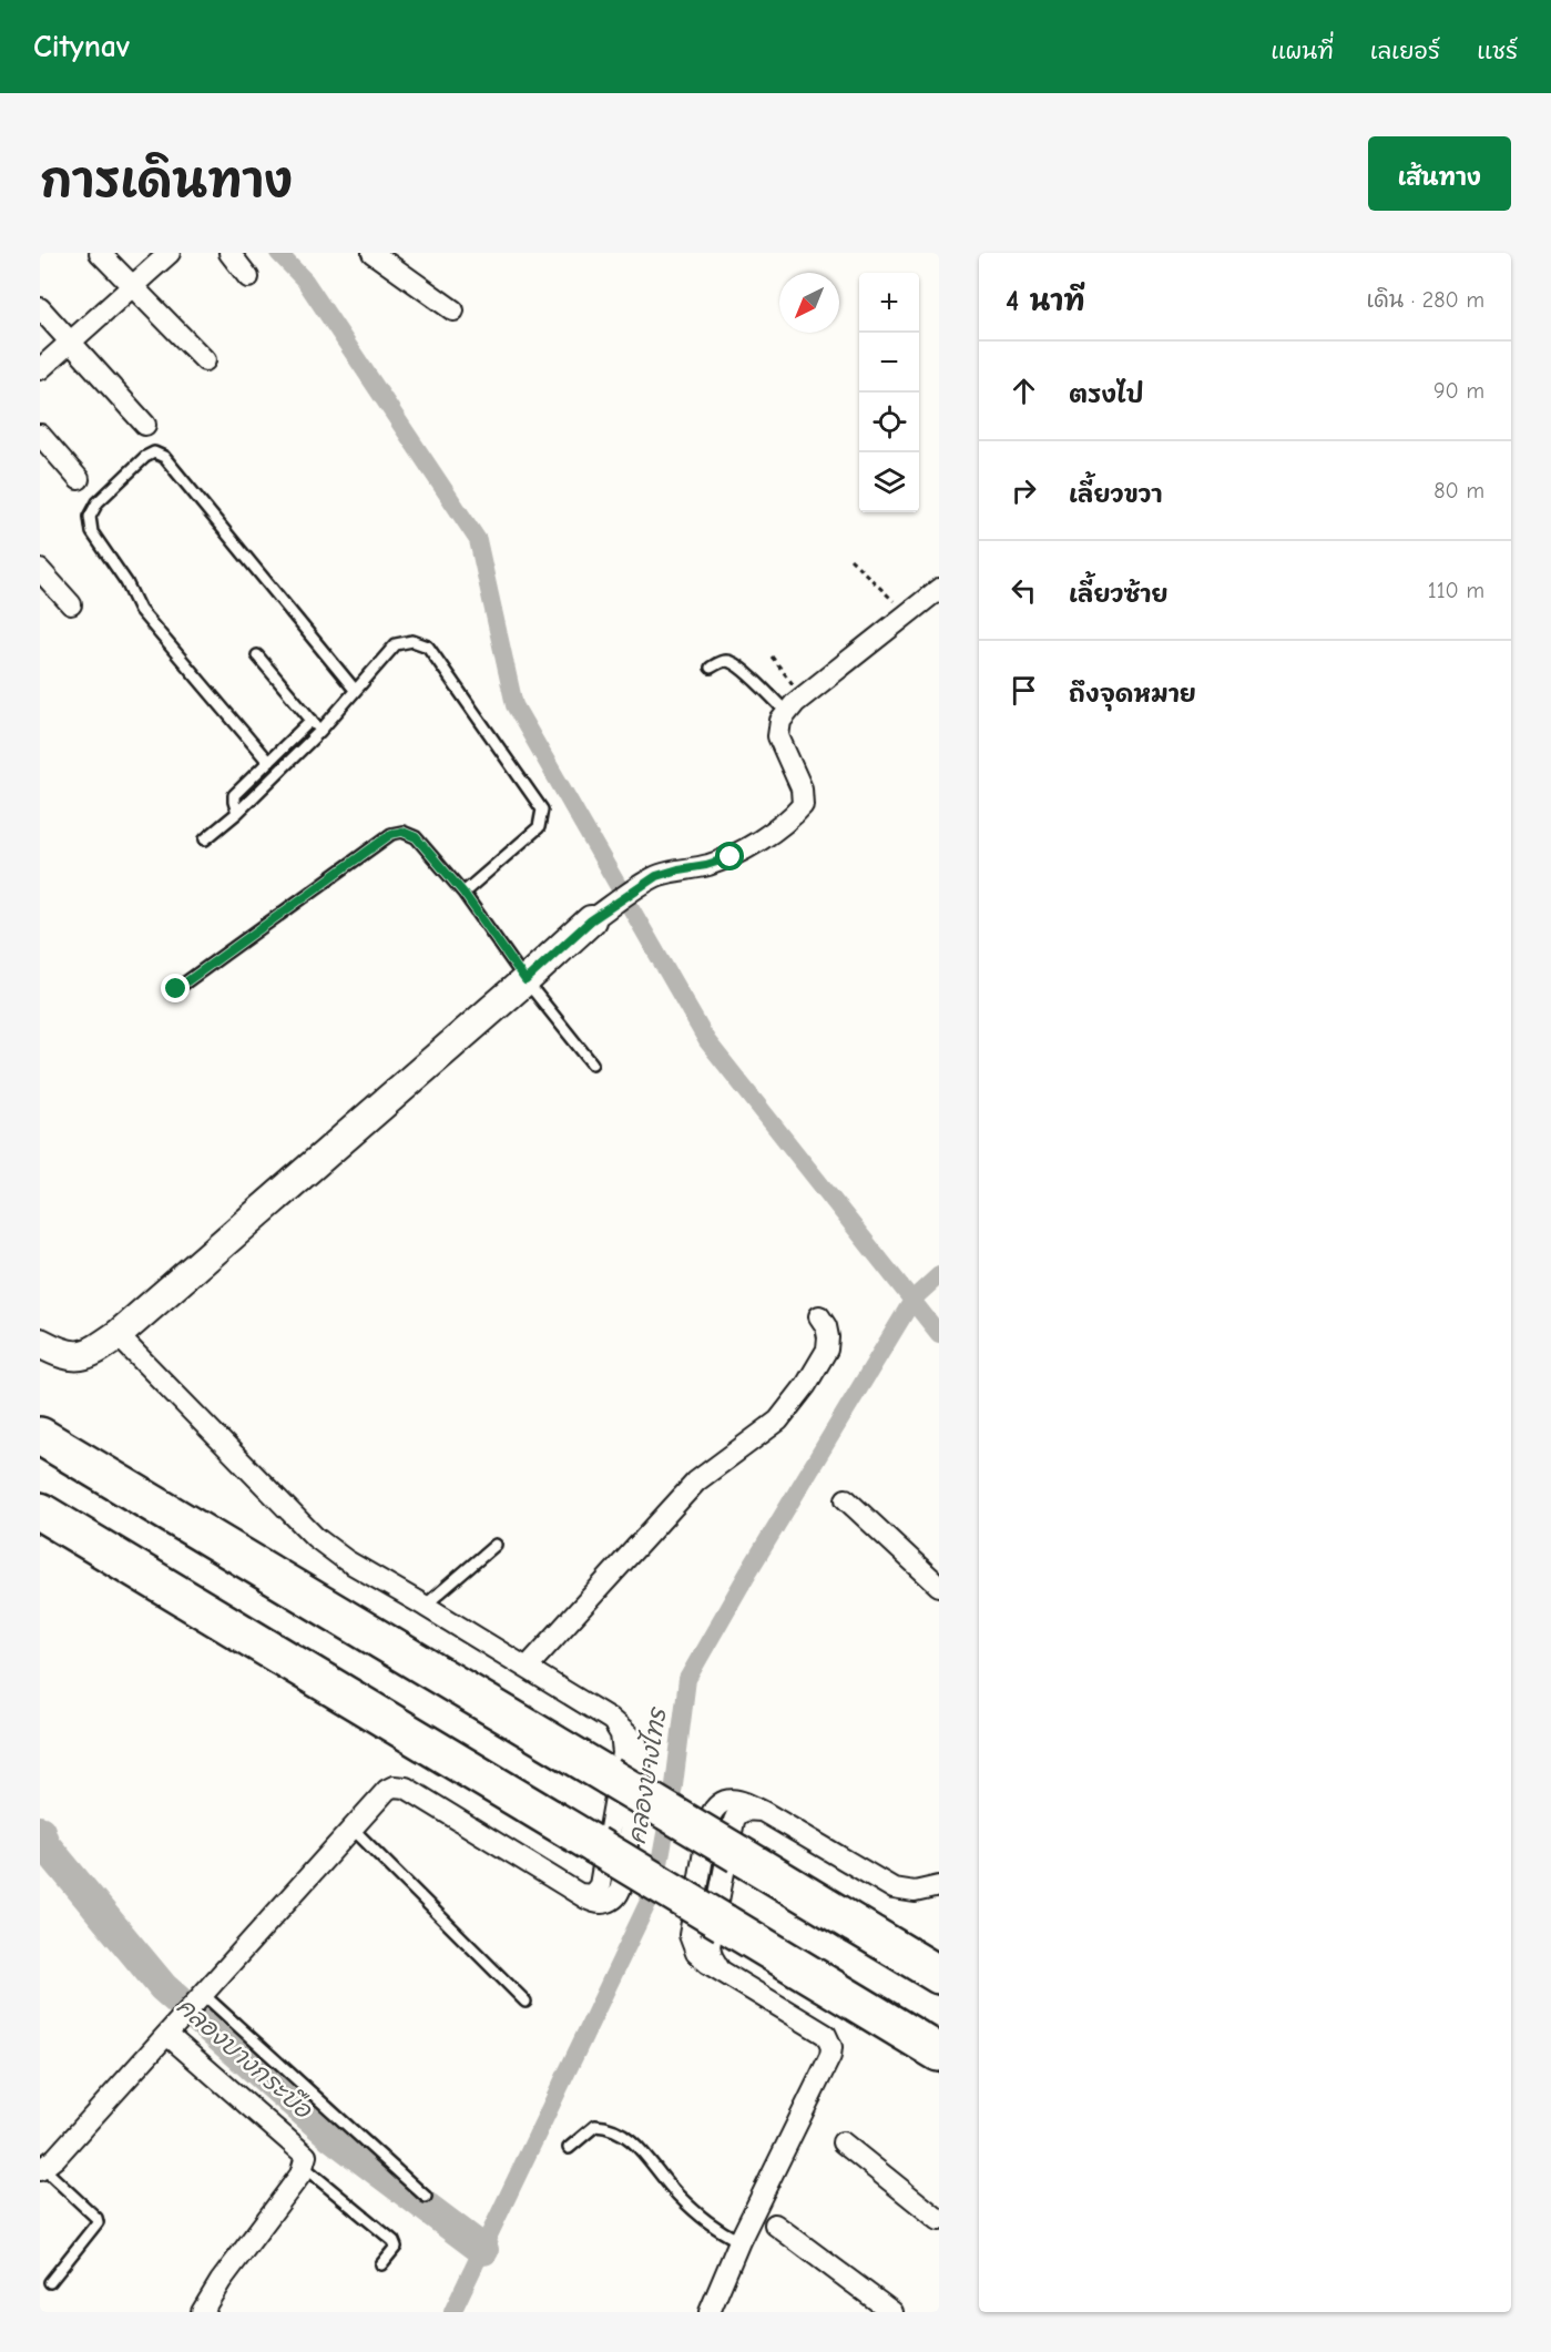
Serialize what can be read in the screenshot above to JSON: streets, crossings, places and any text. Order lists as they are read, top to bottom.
{
  "water": ["คลองบางไทร", "คลองบางกระบือ"],
  "north": "bottom left",
  "page": {
    "header": "Citynav",
    "nav": ["แผนที่", "เลเยอร์", "แชร์"],
    "title": "การเดินทาง",
    "buttons": "เส้นทาง",
    "heading": ["4 นาที", "เดิน · 280 m"],
    "map_buttons": ["+", "−"],
    "list": [
      ["ตรงไป", "90 m"],
      ["เลี้ยวขวา", "80 m"],
      ["เลี้ยวซ้าย", "110 m"],
      "ถึงจุดหมาย"
    ]
  }
}
